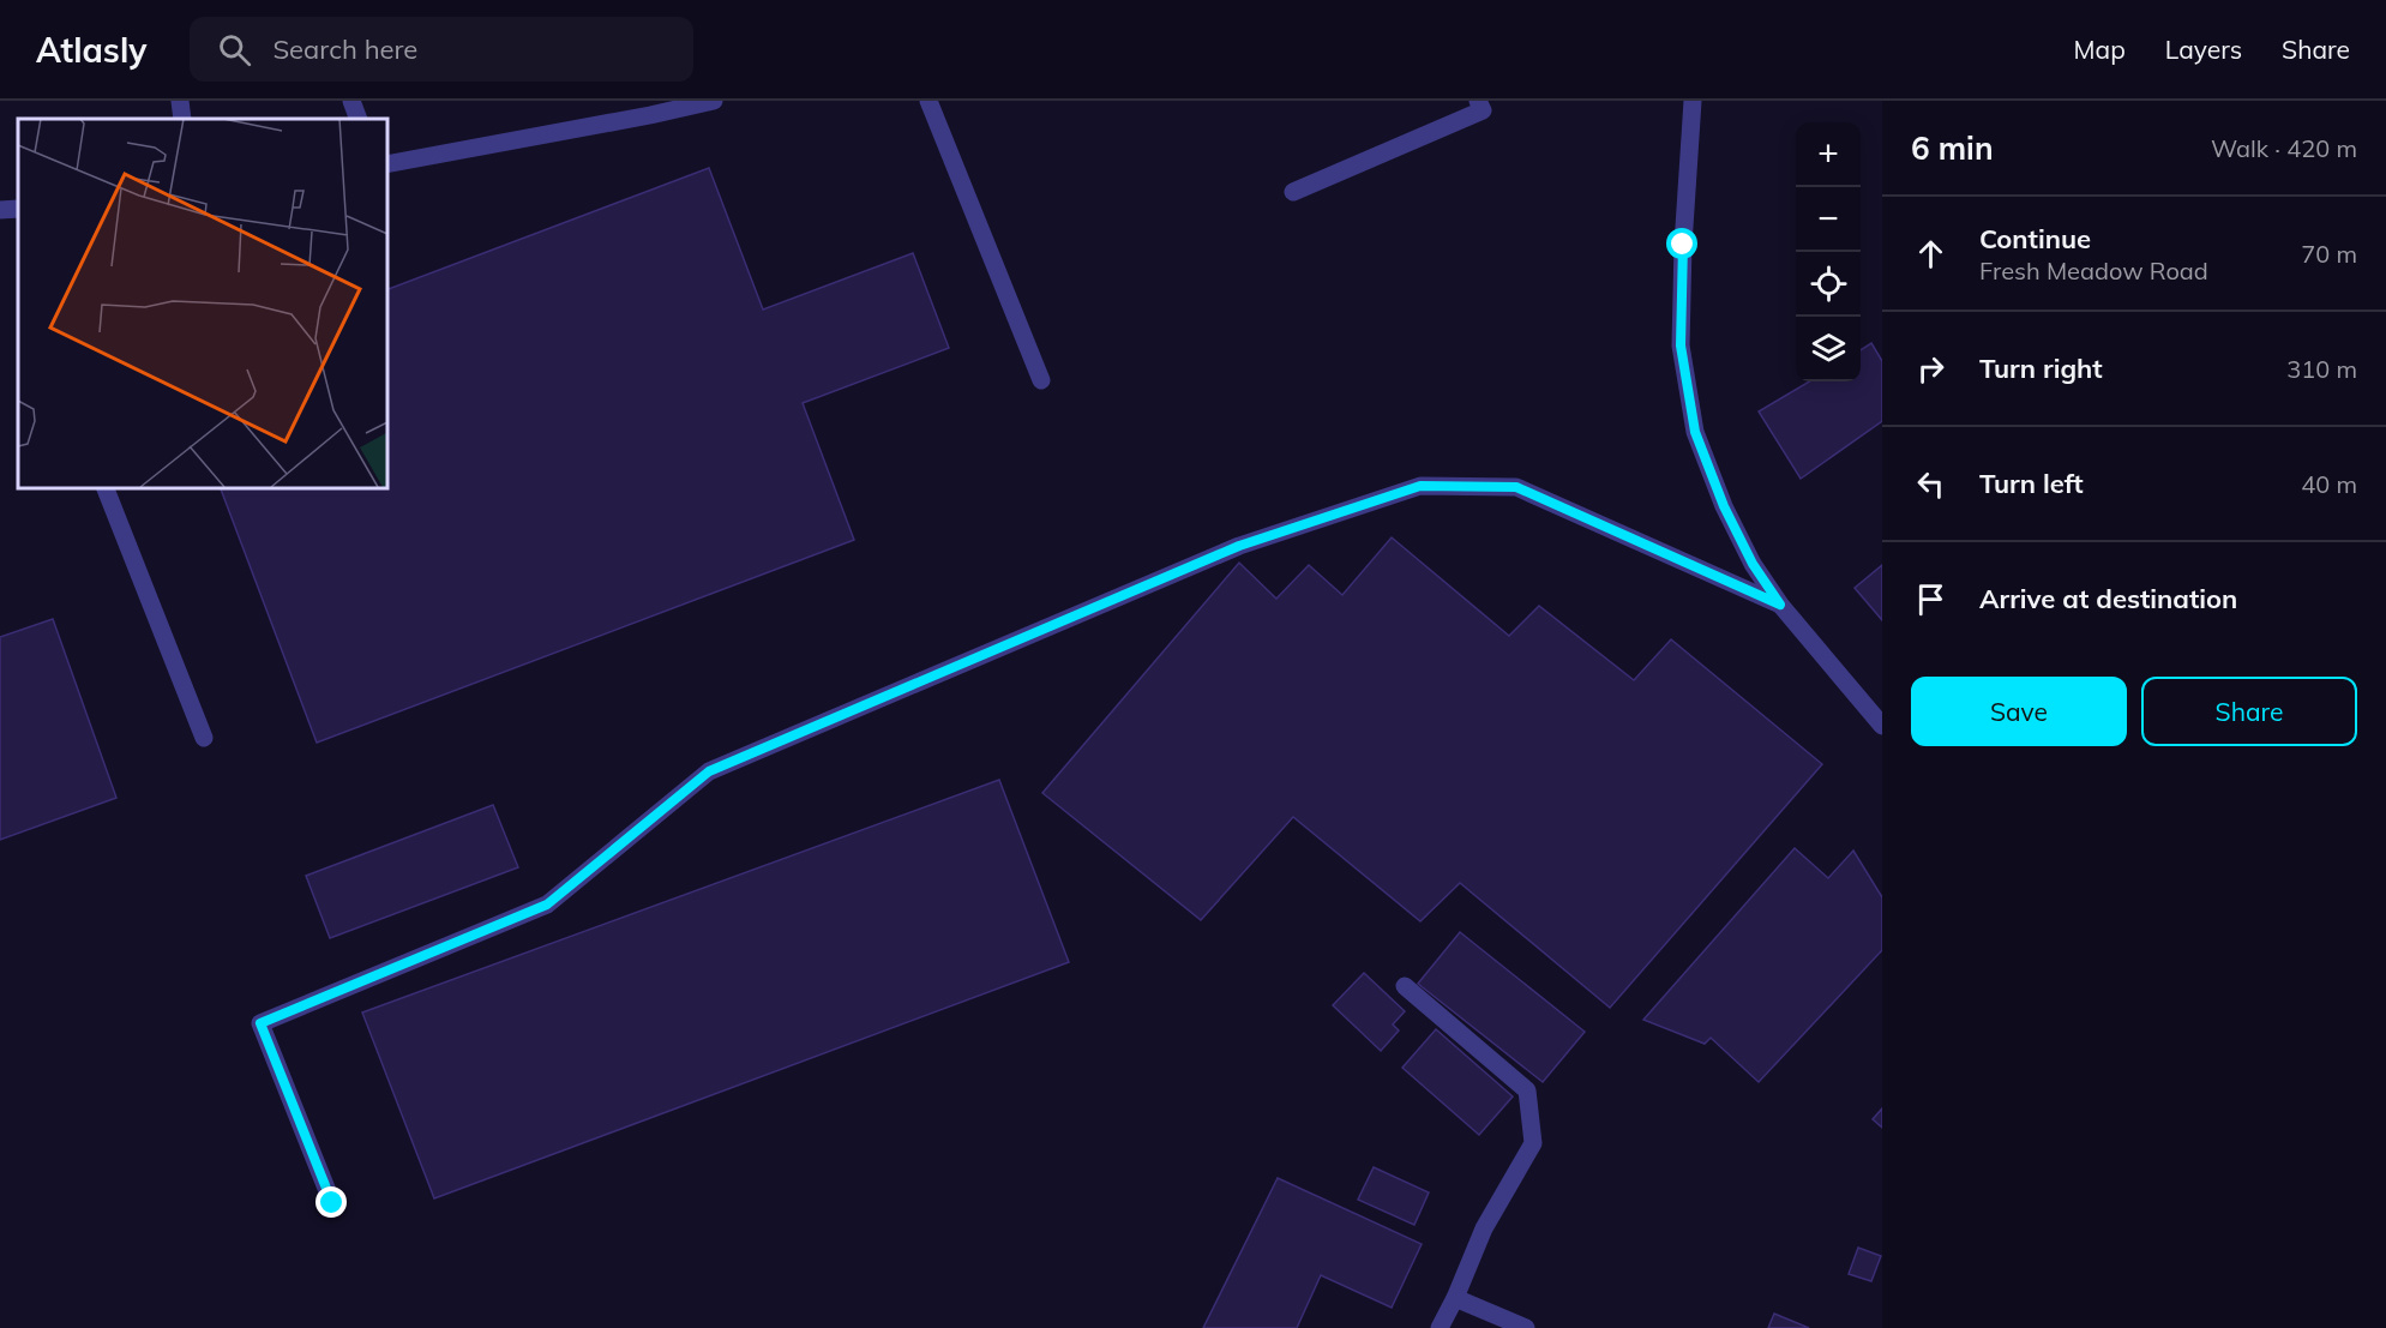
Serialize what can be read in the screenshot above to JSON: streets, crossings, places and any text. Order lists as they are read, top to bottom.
{
  "page": {
    "header": "Atlasly",
    "search": "Search here",
    "nav": ["Map", "Layers", "Share"],
    "heading": ["6 min", "Walk · 420 m"],
    "map_buttons": ["+", "−"],
    "list": [
      ["Continue", "Fresh Meadow Road", "70 m"],
      ["Turn right", "310 m"],
      ["Turn left", "40 m"],
      "Arrive at destination"
    ],
    "buttons": ["Save", "Share"]
  }
}
